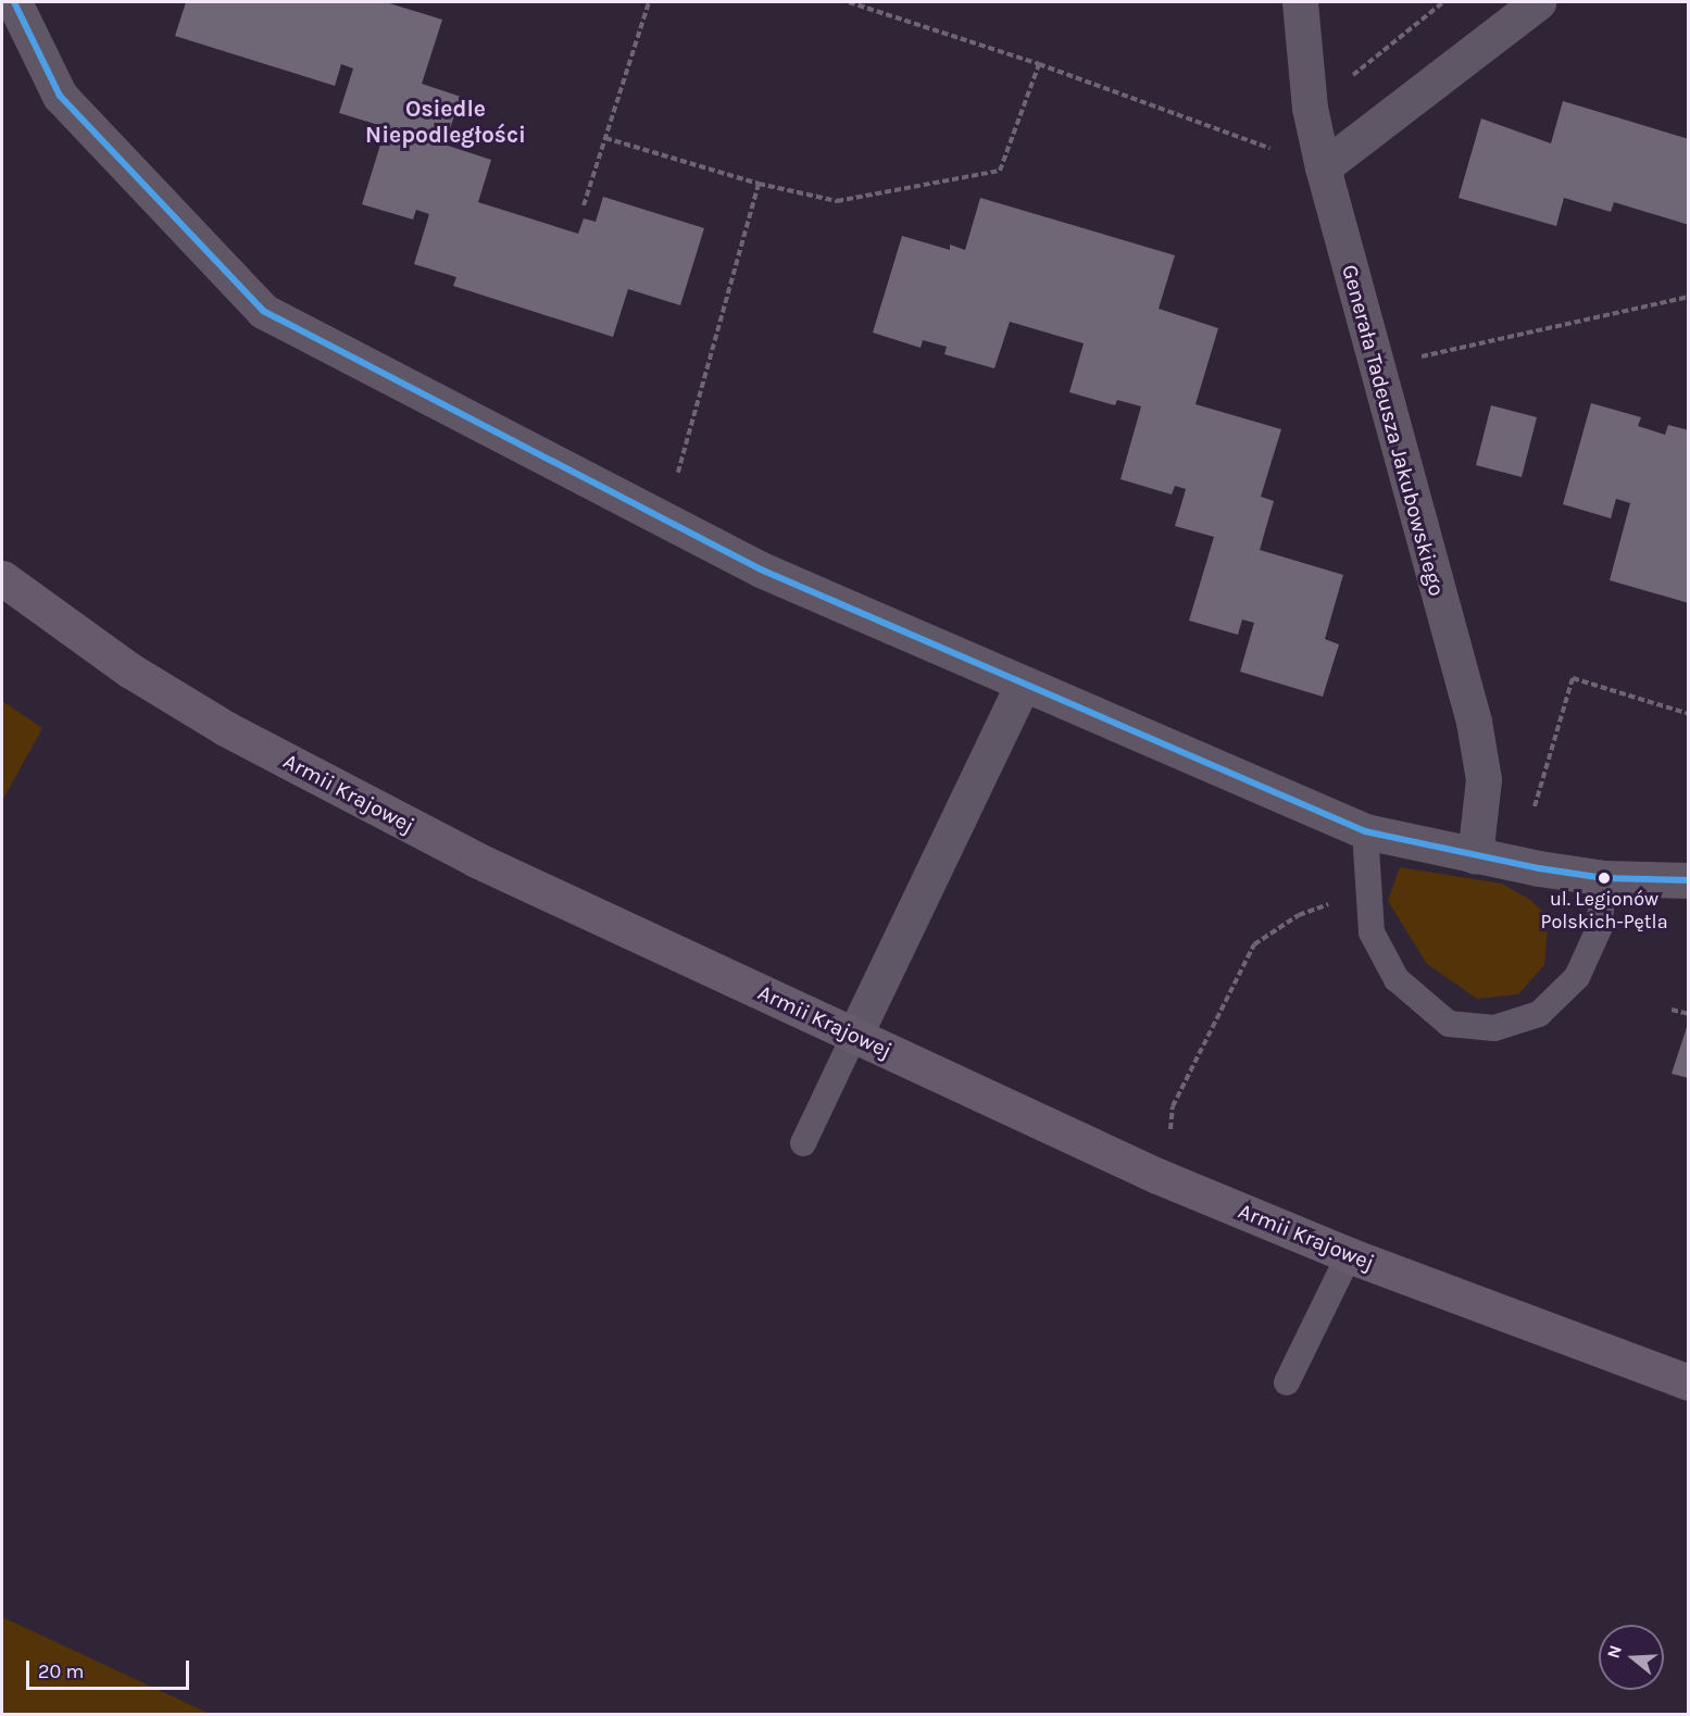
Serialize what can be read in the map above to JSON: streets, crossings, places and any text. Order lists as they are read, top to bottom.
{
  "streets": {
    "main road": ["Armii Krajowej"],
    "street": ["Generała Tadeusza Jakubowskiego"]
  },
  "districts": ["Osiedle Niepodległości"],
  "places": ["ul. Legionów Polskich-Pętla"],
  "scale_bar": "20 m",
  "north": "left"
}
